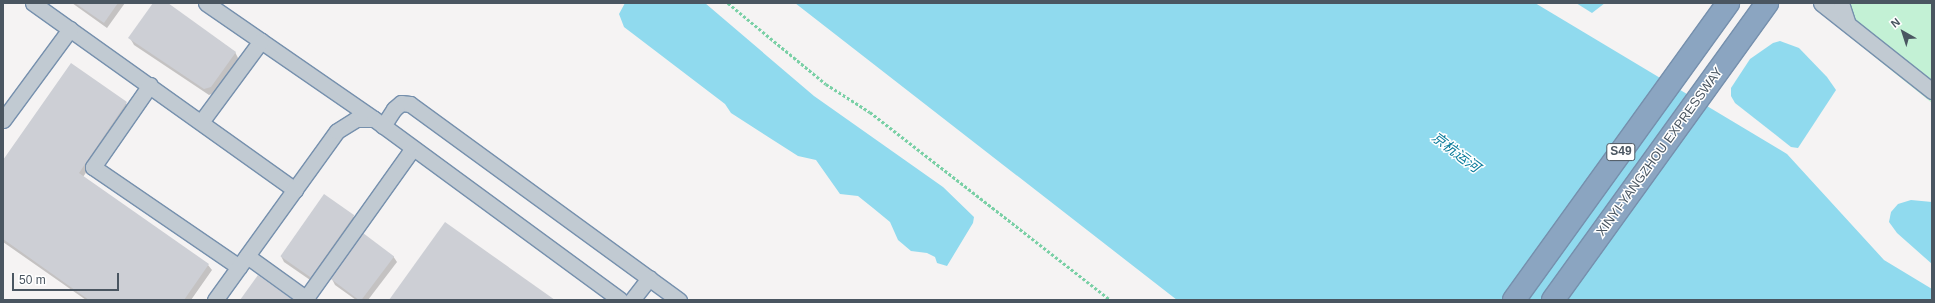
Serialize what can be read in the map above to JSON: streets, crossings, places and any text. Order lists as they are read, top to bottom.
{
  "streets": {
    "highway": ["S49", "XINYI-YANGZHOU EXPRESSWAY"]
  },
  "water": ["京杭运河"],
  "scale_bar": "50 m",
  "north": "top left"
}
